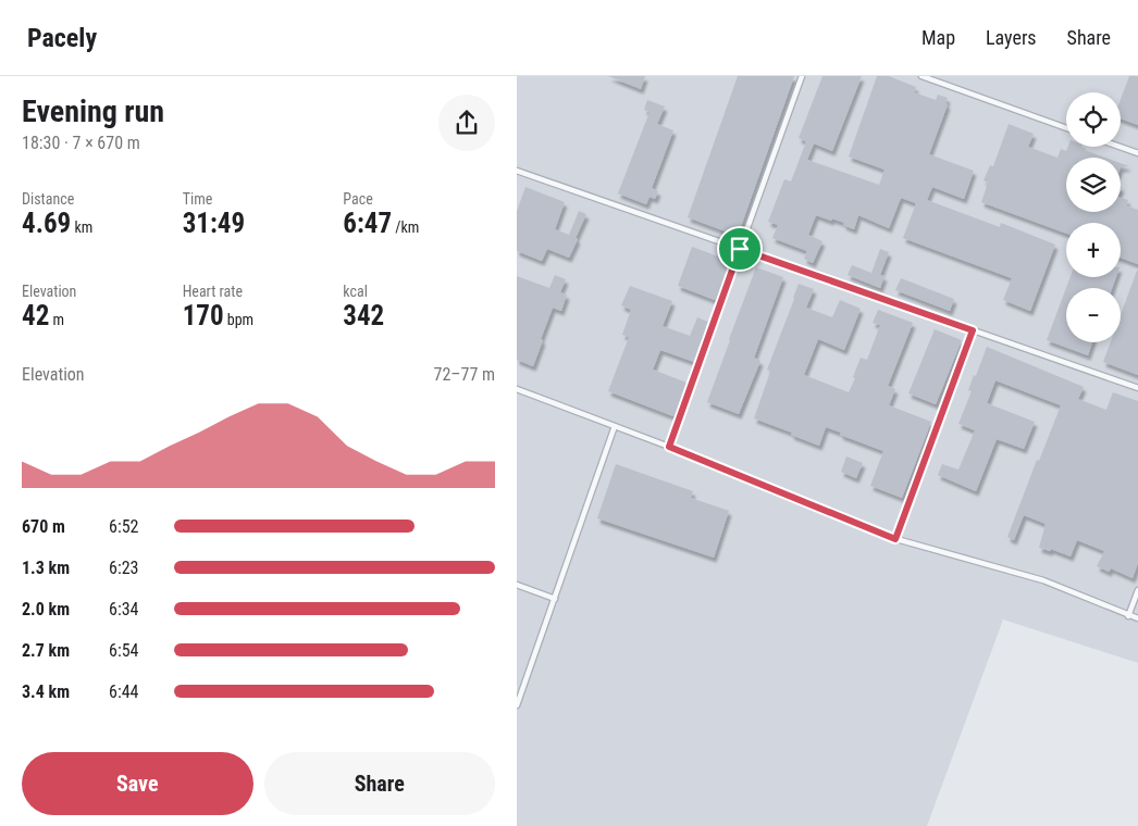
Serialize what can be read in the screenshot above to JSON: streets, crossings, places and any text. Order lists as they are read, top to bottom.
{
  "page": {
    "header": "Pacely",
    "nav": ["Map", "Layers", "Share"],
    "heading": ["Evening run", "18:30 · 7 × 670 m"],
    "map_buttons": ["+", "−"],
    "stats": [
      ["Distance", "4.69 km"],
      ["Time", "31:49"],
      ["Pace", "6:47 /km"],
      ["Elevation", "42 m"],
      ["Heart rate", "170 bpm"],
      ["kcal", "342"]
    ],
    "chart": ["Elevation", "72–77 m"],
    "list": [
      {
        "name": "670 m",
        "note": "6:52"
      },
      {
        "name": "1.3 km",
        "note": "6:23"
      },
      {
        "name": "2.0 km",
        "note": "6:34"
      },
      {
        "name": "2.7 km",
        "note": "6:54"
      },
      {
        "name": "3.4 km",
        "note": "6:44"
      }
    ],
    "buttons": ["Save", "Share"]
  }
}
